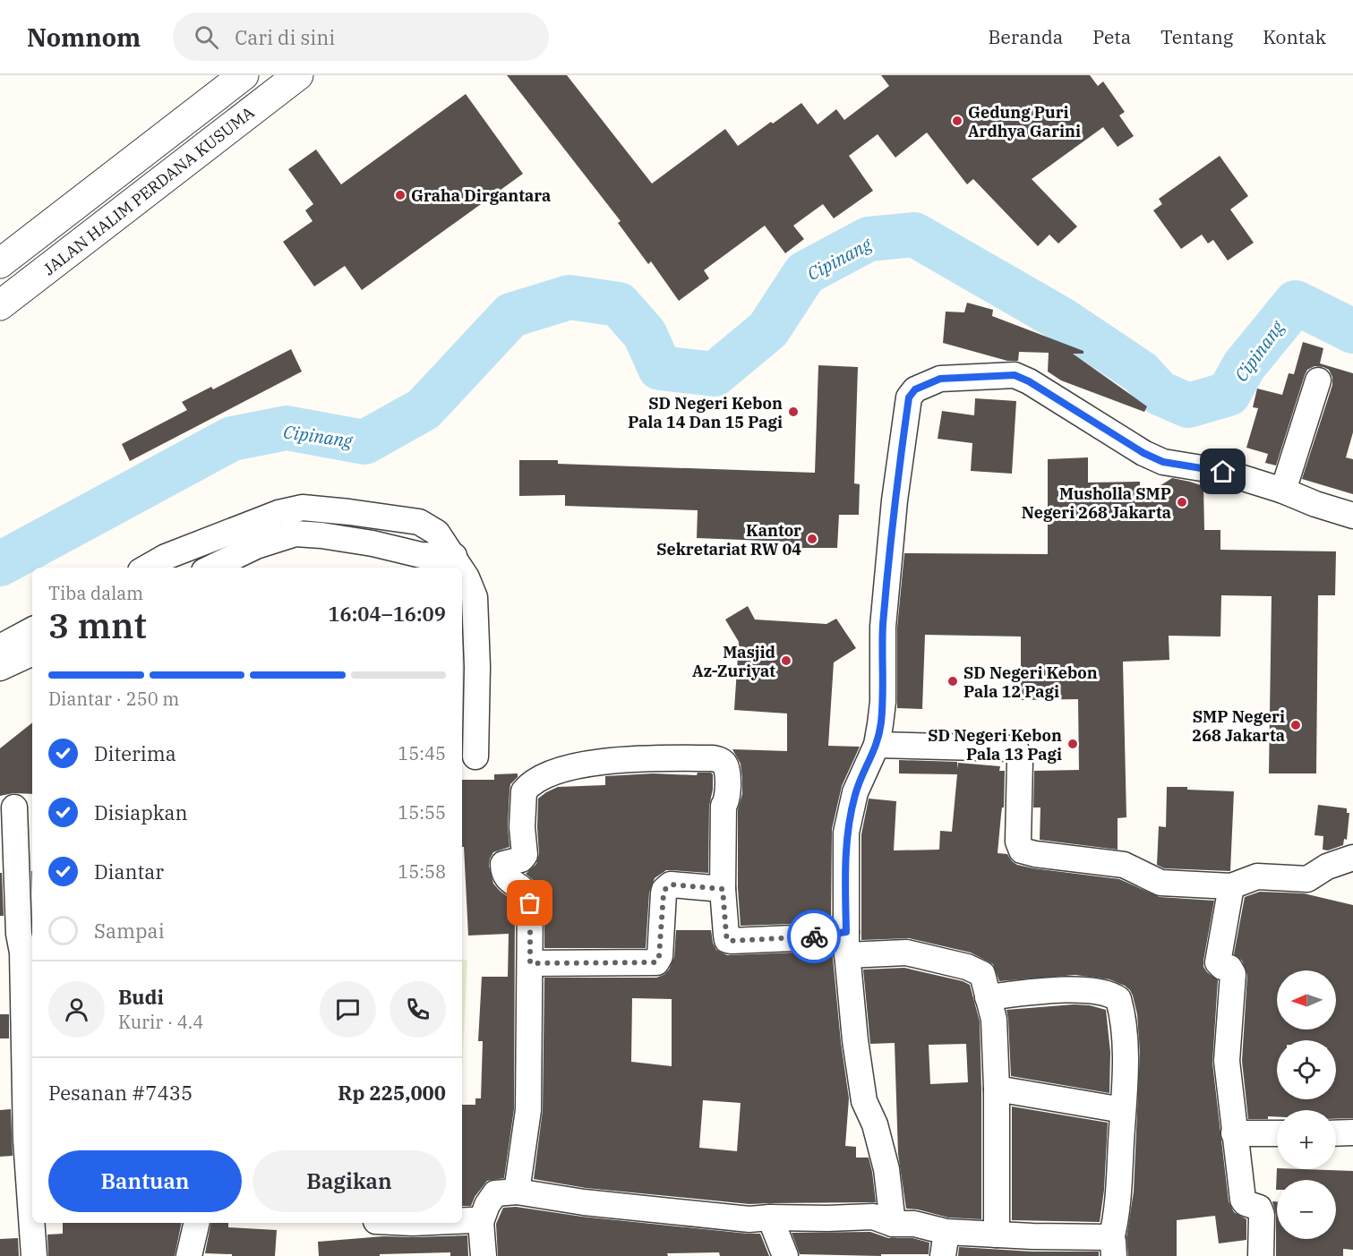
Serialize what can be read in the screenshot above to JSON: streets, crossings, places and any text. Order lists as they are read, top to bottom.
{
  "streets": {
    "street": ["JALAN HALIM PERDANA KUSUMA"]
  },
  "water": ["Cipinang"],
  "places": [
    "Gedung Puri Ardhya Garini",
    "Graha Dirgantara",
    "SD Negeri Kebon Pala 14 Dan 15 Pagi",
    "Musholla SMP Negeri 268 Jakarta",
    "Kantor Sekretariat RW 04",
    "Masjid Az-Zuriyat",
    "SD Negeri Kebon Pala 12 Pagi",
    "SMP Negeri 268 Jakarta",
    "SD Negeri Kebon Pala 13 Pagi"
  ],
  "north": "left",
  "page": {
    "header": "Nomnom",
    "search": "Cari di sini",
    "nav": [
      "Beranda",
      "Peta",
      "Tentang",
      "Kontak"
    ],
    "heading": ["3 mnt", "Tiba dalam", "16:04–16:09"],
    "panel": [
      "Budi",
      "Kurir · 4.4",
      "Pesanan #7435",
      "Rp 225,000"
    ],
    "bar": "Diantar · 250 m",
    "list": [
      ["Diterima", "15:45"],
      ["Disiapkan", "15:55"],
      ["Diantar", "15:58"],
      "Sampai"
    ],
    "map_buttons": ["+", "−"],
    "buttons": ["Bantuan", "Bagikan"]
  }
}
